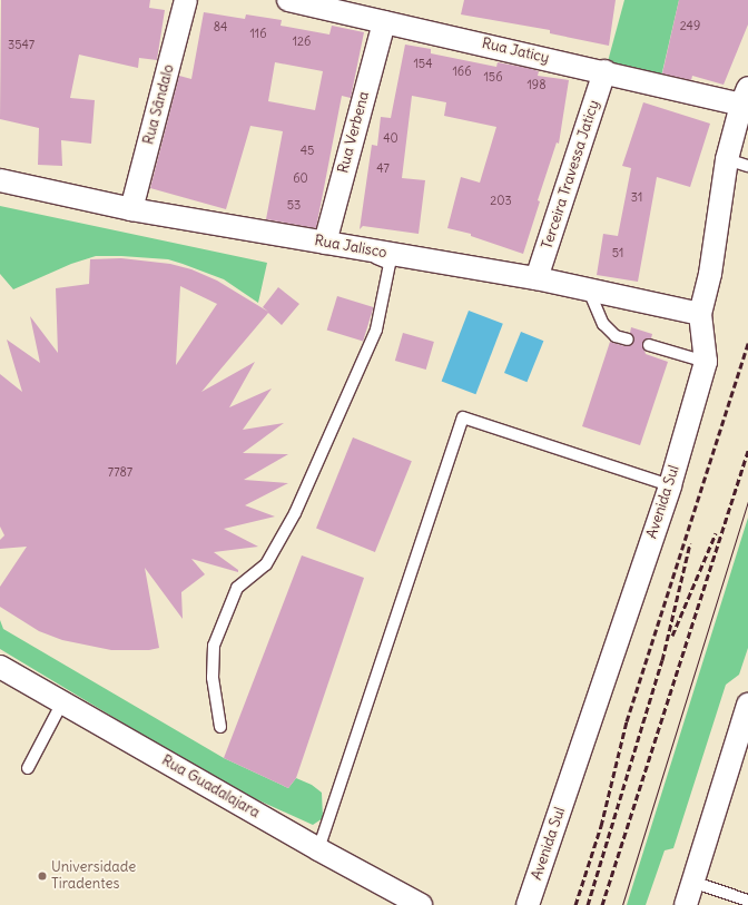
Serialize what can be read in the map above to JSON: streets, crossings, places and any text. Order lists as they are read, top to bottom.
{
  "streets": {
    "street": [
      "Rua Jaticy",
      "Rua Sândalo",
      "Rua Verbena",
      "Terceira Travessa Jaticy",
      "Rua Jalisco",
      "Avenida Sul",
      "Rua Guadalajara"
    ]
  },
  "crossings": [
    ["Rua Jaticy", "Rua Verbena"],
    ["Rua Jaticy", "Terceira Travessa Jaticy"],
    ["Rua Jaticy", "Avenida Sul"],
    ["Rua Sândalo", "Rua Jalisco"],
    ["Rua Verbena", "Rua Jalisco"],
    ["Terceira Travessa Jaticy", "Rua Jalisco"],
    ["Rua Jalisco", "Avenida Sul"]
  ],
  "places": ["Universidade Tiradentes"],
  "house_numbers": [
    "249",
    "84",
    "116",
    "126",
    "3547",
    "154",
    "166",
    "156",
    "198",
    "40",
    "45",
    "47",
    "60",
    "31",
    "203",
    "53",
    "51",
    "7787"
  ]
}
